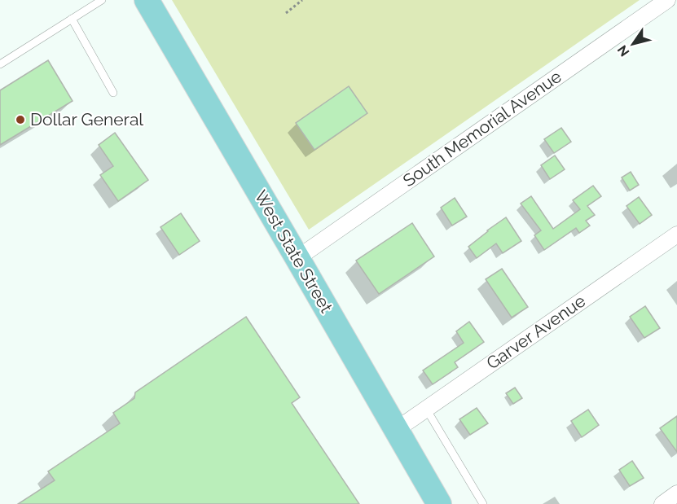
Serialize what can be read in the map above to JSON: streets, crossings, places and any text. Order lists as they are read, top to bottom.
{
  "streets": {
    "main road": ["West State Street"],
    "street": ["South Memorial Avenue", "Garver Avenue"]
  },
  "crossings": [
    ["South Memorial Avenue", "West State Street"],
    ["West State Street", "Garver Avenue"]
  ],
  "places": ["Dollar General"],
  "north": "bottom left"
}
